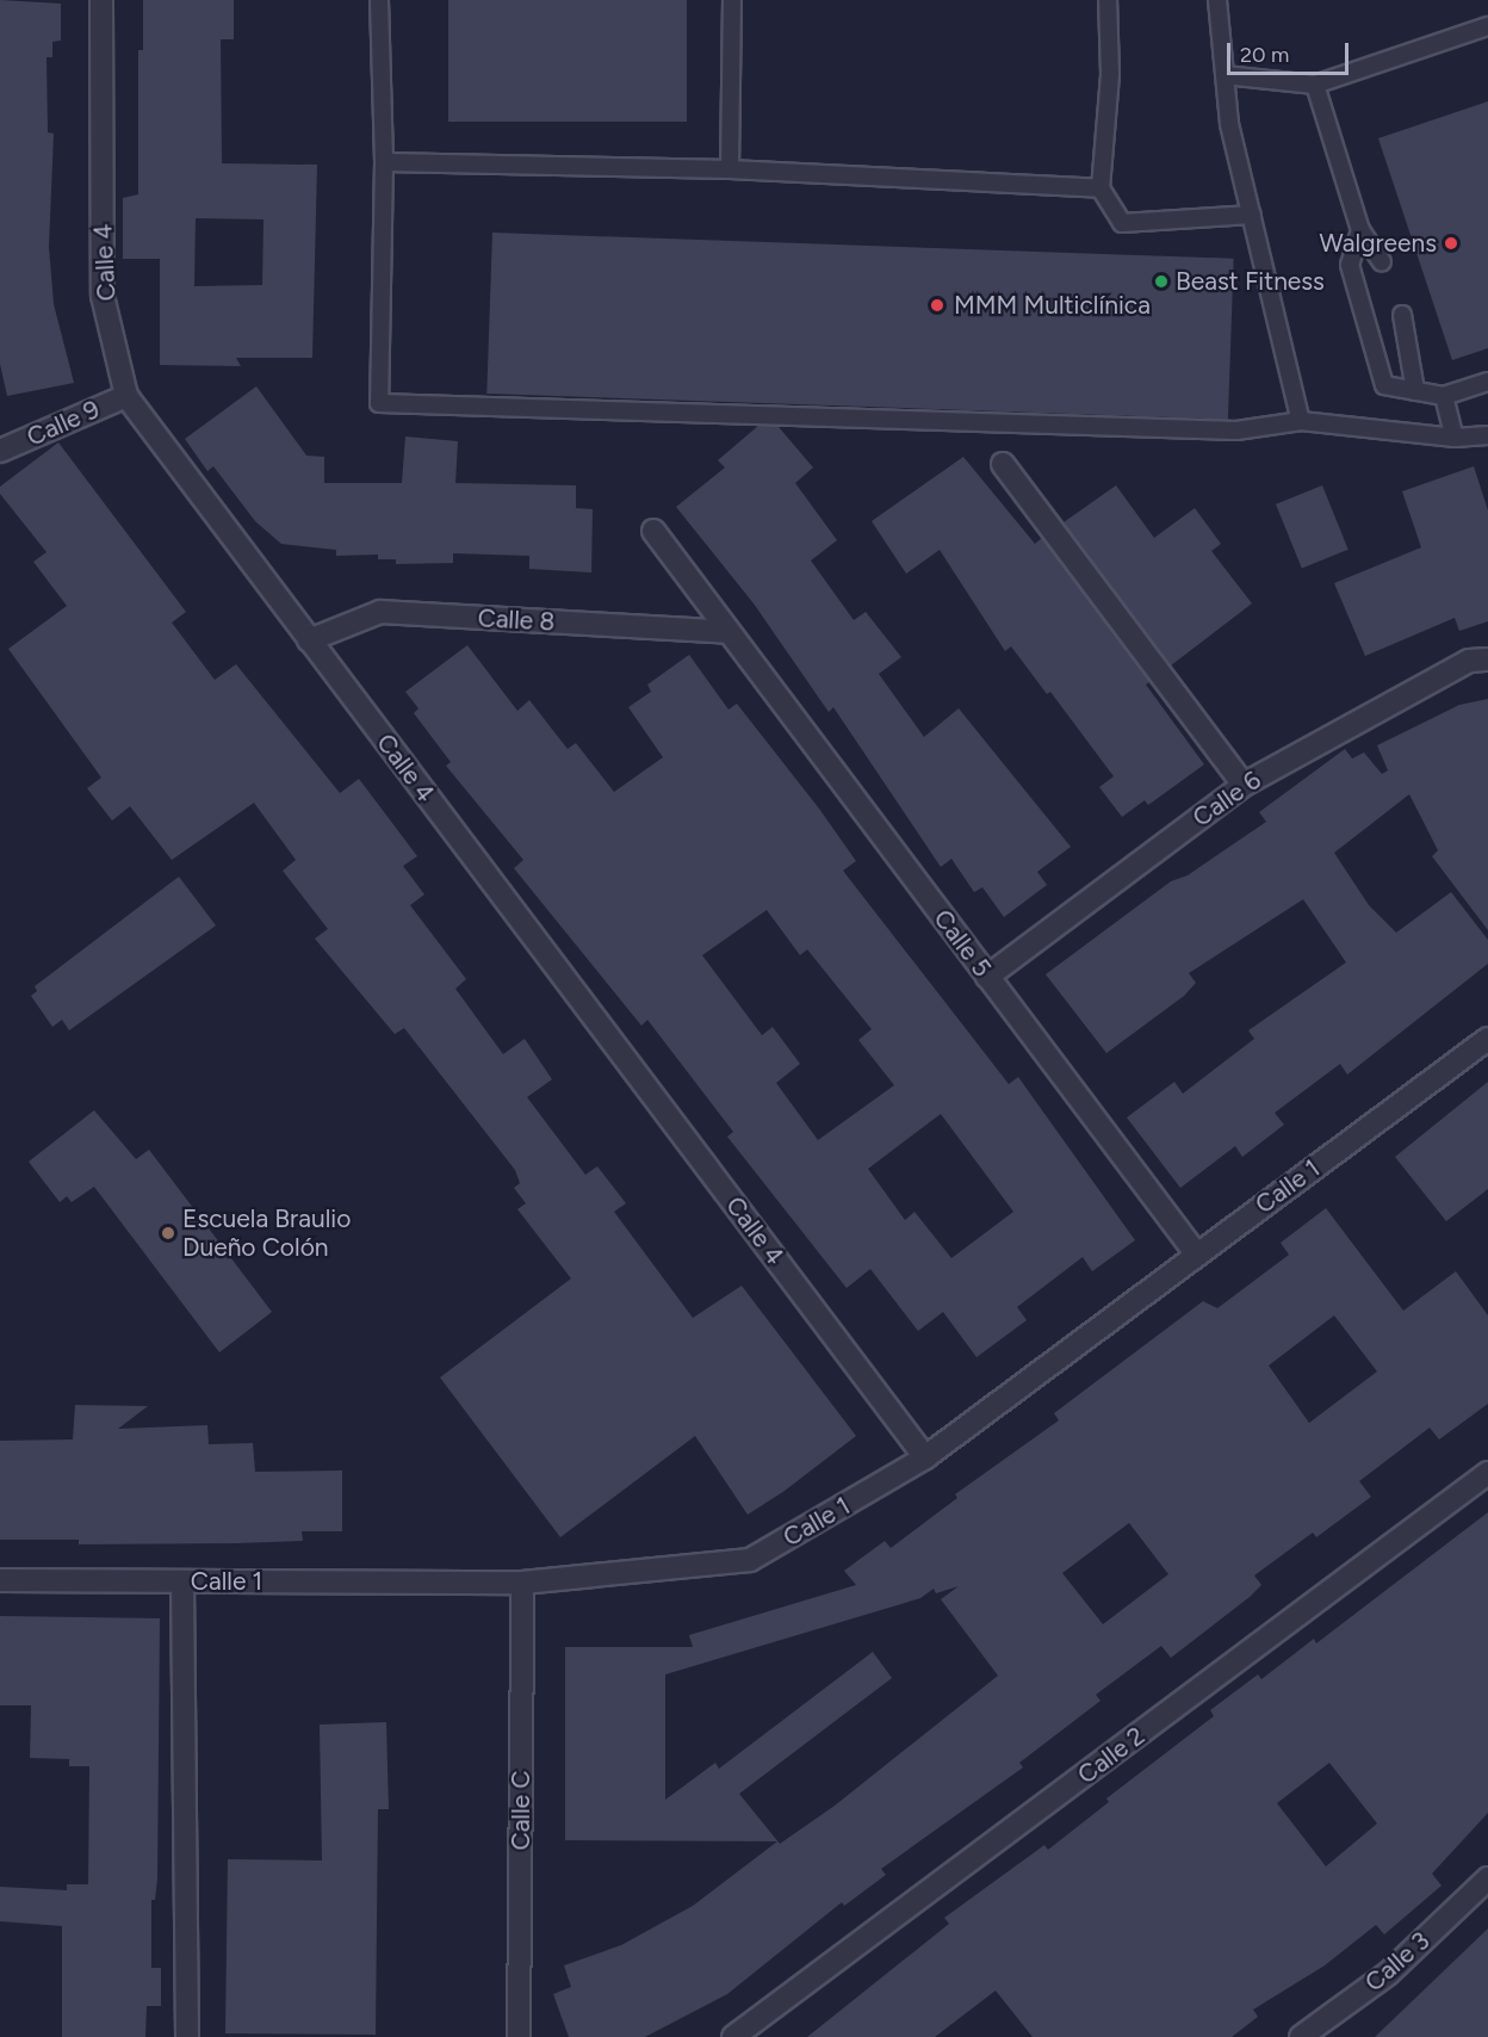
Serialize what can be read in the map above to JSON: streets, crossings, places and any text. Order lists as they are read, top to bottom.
{
  "streets": {
    "street": [
      "Calle 4",
      "Calle 9",
      "Calle 8",
      "Calle 6",
      "Calle 5",
      "Calle 1",
      "Calle 2",
      "Calle C",
      "Calle 3"
    ]
  },
  "crossings": [
    ["Calle 4", "Calle 9"],
    ["Calle 4", "Calle 8"],
    ["Calle 4", "Calle 1"],
    ["Calle 8", "Calle 5"],
    ["Calle 6", "Calle 5"],
    ["Calle 5", "Calle 1"],
    ["Calle 1", "Calle C"]
  ],
  "places": [
    "Walgreens",
    "Beast Fitness",
    "MMM Multiclínica",
    "Escuela Braulio Dueño Colón"
  ],
  "scale_bar": "20 m"
}
